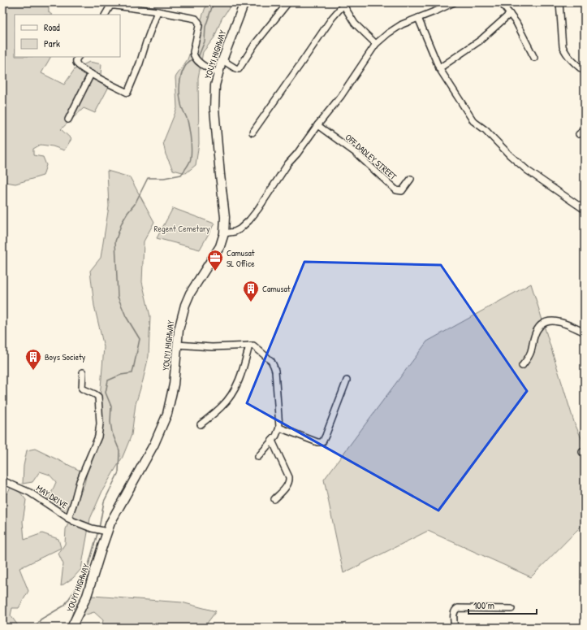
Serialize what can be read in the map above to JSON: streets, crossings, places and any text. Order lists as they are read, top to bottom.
{
  "streets": {
    "main road": ["YOUYI HIGHWAY"],
    "street": ["OFF DADLEY STREET", "MAY DRIVE"]
  },
  "crossings": [
    ["YOUYI HIGHWAY", "MAY DRIVE"]
  ],
  "parks": ["Regent Cemetary"],
  "places": {
    "office": ["Camusat SL Office"],
    "building": ["Camusat", "Boys Society"]
  },
  "legend": ["Road", "Park"],
  "scale_bar": "100 m"
}
